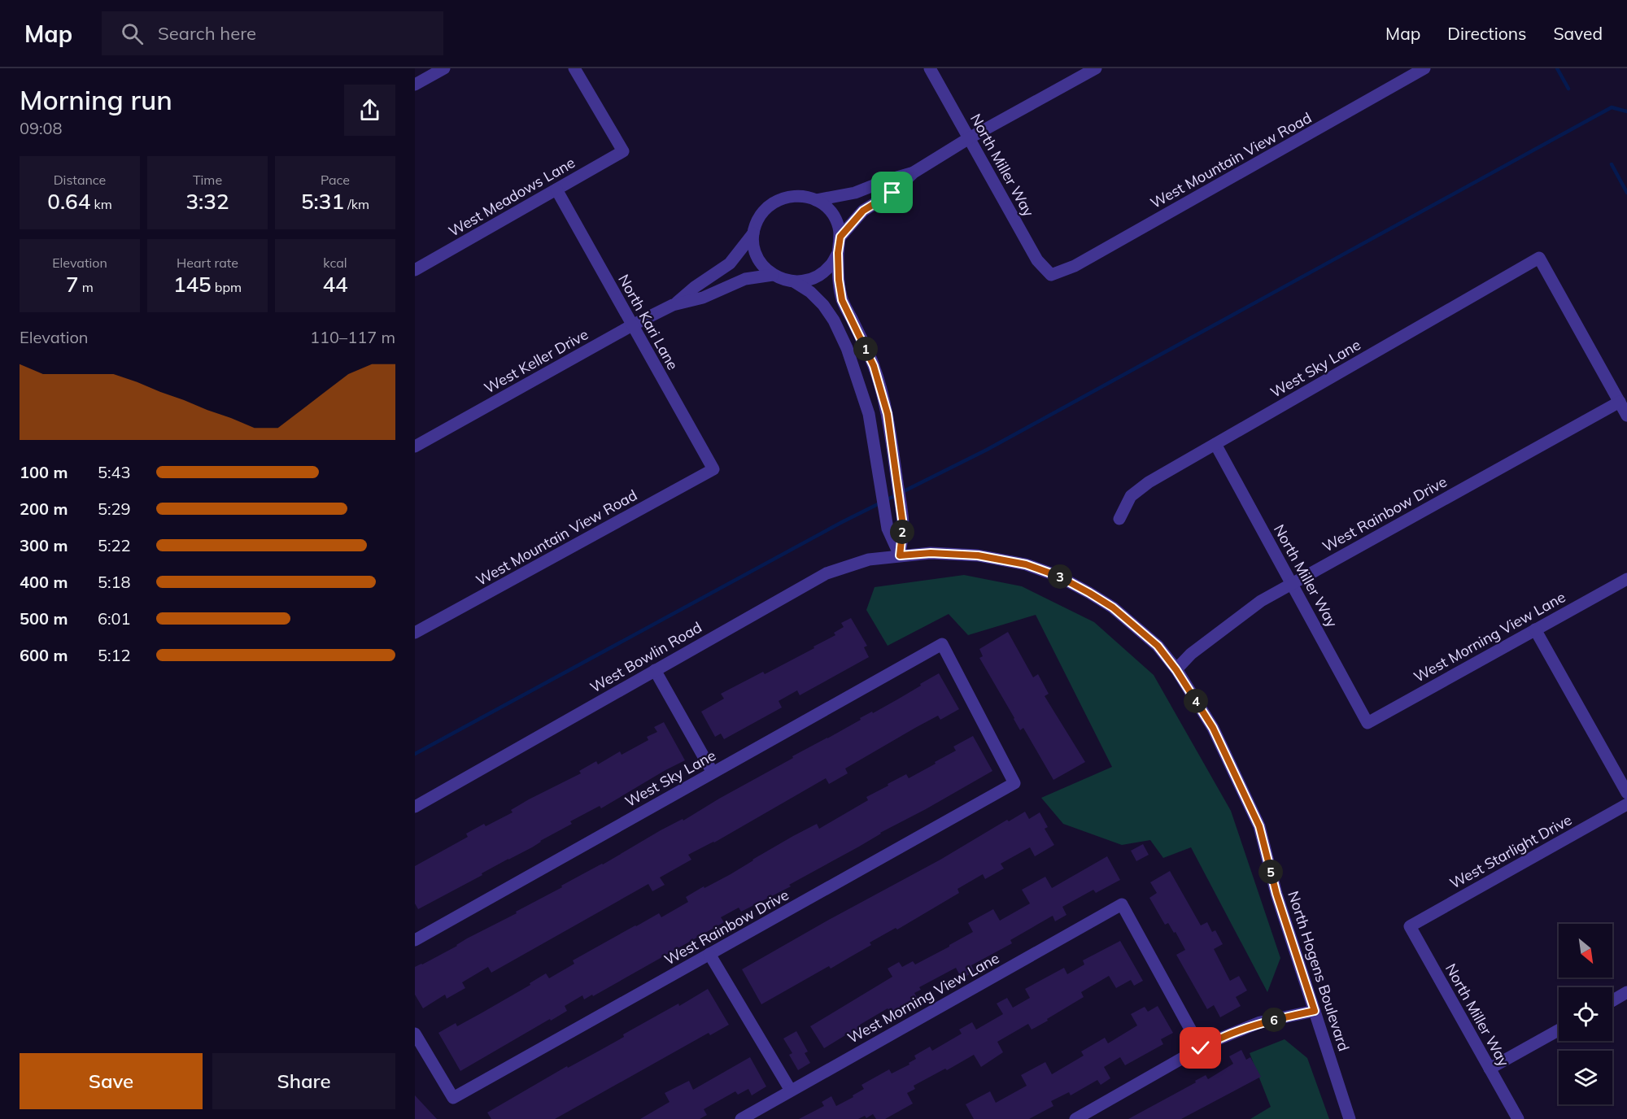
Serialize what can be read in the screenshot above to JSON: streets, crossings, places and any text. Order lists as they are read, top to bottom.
{
  "streets": {
    "street": [
      "West Mountain View Road",
      "North Miller Way",
      "West Meadows Lane",
      "North Kari Lane",
      "West Keller Drive",
      "West Sky Lane",
      "West Rainbow Drive",
      "West Morning View Lane",
      "West Bowlin Road",
      "West Starlight Drive",
      "North Hogens Boulevard"
    ]
  },
  "crossings": [
    ["West Mountain View Road", "North Miller Way"],
    ["West Mountain View Road", "North Kari Lane"],
    ["North Miller Way", "West Sky Lane"],
    ["North Miller Way", "West Rainbow Drive"],
    ["North Miller Way", "West Morning View Lane"],
    ["North Miller Way", "West Starlight Drive"],
    ["West Meadows Lane", "North Kari Lane"],
    ["North Kari Lane", "West Keller Drive"],
    ["West Sky Lane", "West Rainbow Drive"],
    ["West Rainbow Drive", "North Hogens Boulevard"],
    ["West Bowlin Road", "North Hogens Boulevard"]
  ],
  "north": "bottom right",
  "page": {
    "header": "Map",
    "search": "Search here",
    "nav": ["Map", "Directions", "Saved"],
    "heading": ["Morning run", "09:08"],
    "stats": [
      ["Distance", "0.64 km"],
      ["Time", "3:32"],
      ["Pace", "5:31 /km"],
      ["Elevation", "7 m"],
      ["Heart rate", "145 bpm"],
      ["kcal", "44"]
    ],
    "chart": ["Elevation", "110–117 m"],
    "pins": [
      "1",
      "2",
      "3",
      "4",
      "5",
      "6"
    ],
    "list": [
      {
        "name": "100 m",
        "note": "5:43"
      },
      {
        "name": "200 m",
        "note": "5:29"
      },
      {
        "name": "300 m",
        "note": "5:22"
      },
      {
        "name": "400 m",
        "note": "5:18"
      },
      {
        "name": "500 m",
        "note": "6:01"
      },
      {
        "name": "600 m",
        "note": "5:12"
      }
    ],
    "buttons": ["Save", "Share"]
  }
}
